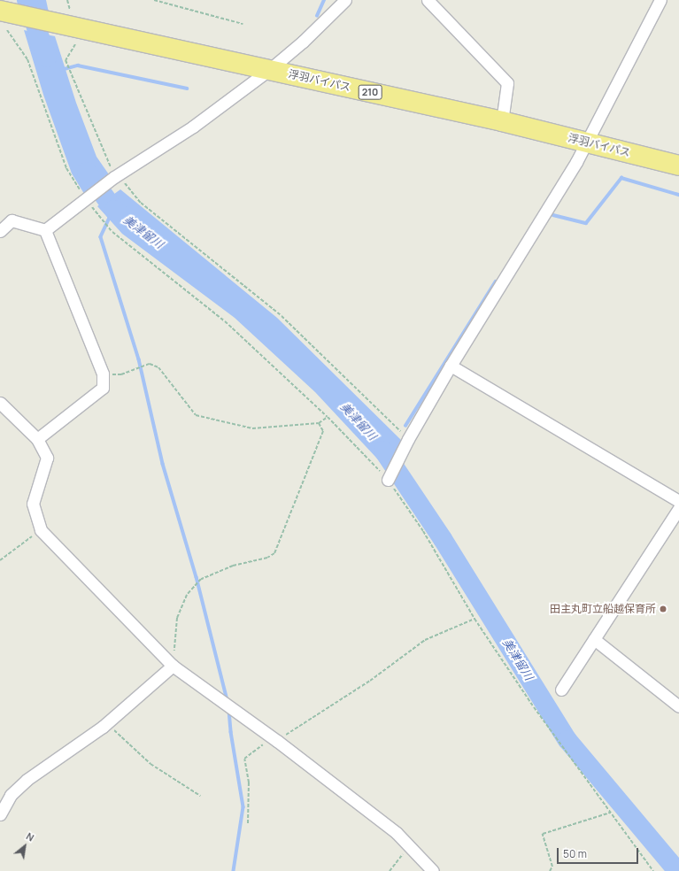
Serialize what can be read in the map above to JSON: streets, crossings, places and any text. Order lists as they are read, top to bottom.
{
  "streets": {
    "highway": ["浮羽バイパス", "210"]
  },
  "water": ["美津留川"],
  "places": ["田主丸町立船越保育所"],
  "scale_bar": "50 m",
  "north": "top right"
}
